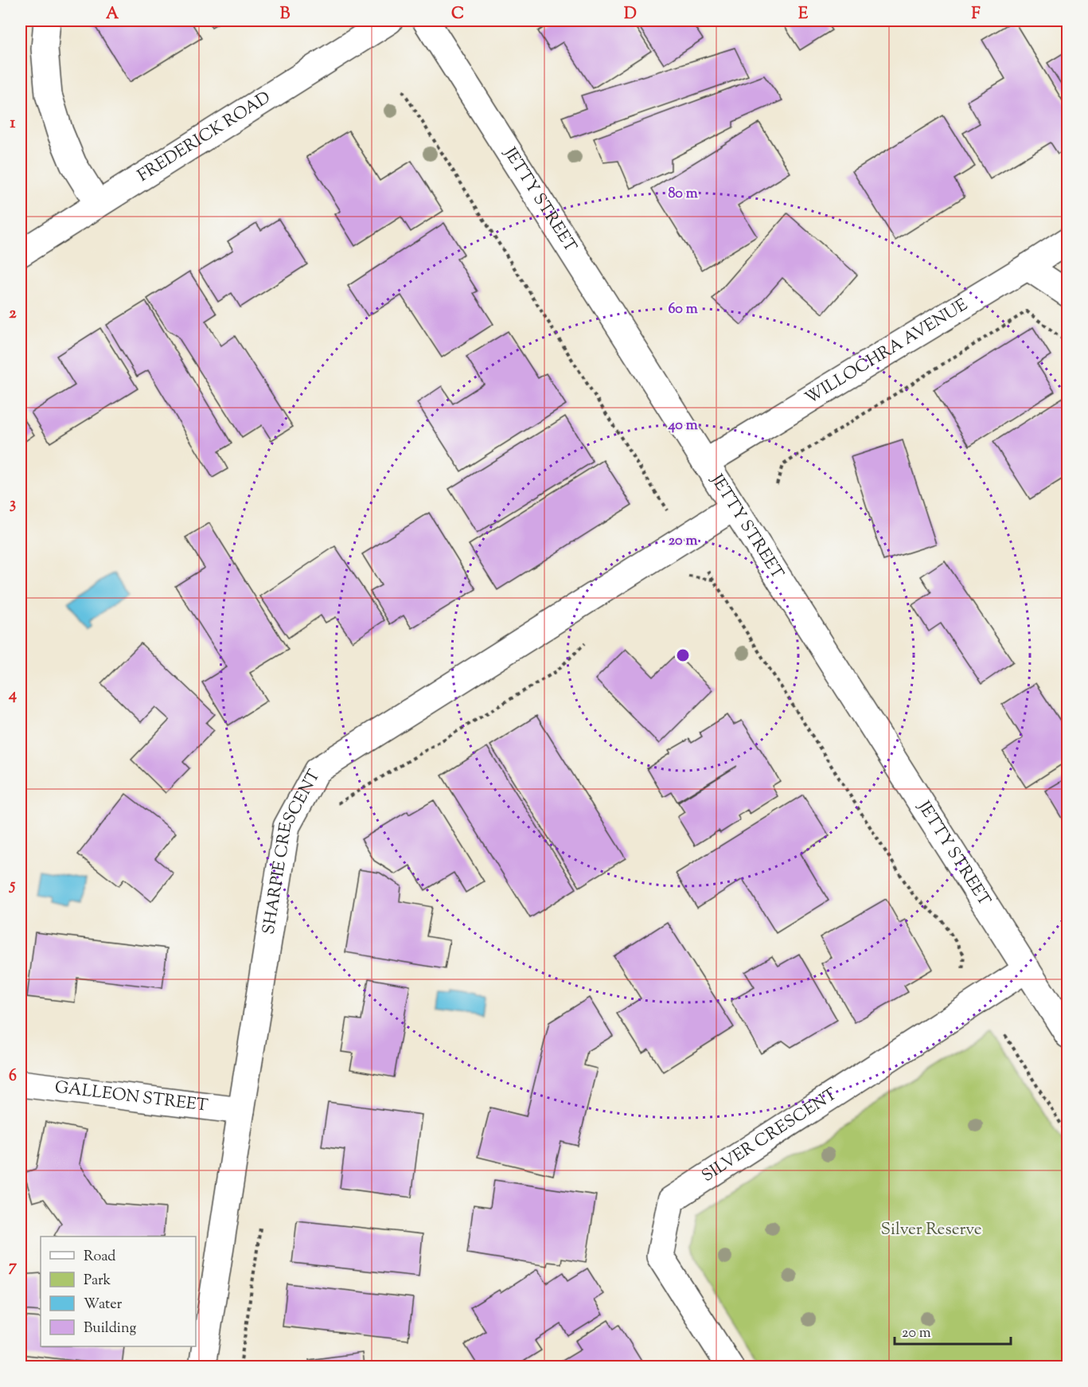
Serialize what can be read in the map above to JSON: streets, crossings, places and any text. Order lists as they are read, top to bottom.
{
  "streets": {
    "street": [
      "FREDERICK ROAD",
      "JETTY STREET",
      "WILLOCHRA AVENUE",
      "SHARPIE CRESCENT",
      "GALLEON STREET",
      "SILVER CRESCENT"
    ]
  },
  "crossings": [
    ["JETTY STREET", "WILLOCHRA AVENUE"],
    ["JETTY STREET", "SHARPIE CRESCENT"],
    ["JETTY STREET", "SILVER CRESCENT"],
    ["SHARPIE CRESCENT", "GALLEON STREET"]
  ],
  "parks": ["Silver Reserve"],
  "legend": [
    "Road",
    "Park",
    "Water",
    "Building"
  ],
  "scale_bar": "20 m",
  "grid": {
    "columns": [
      "A",
      "B",
      "C",
      "D",
      "E",
      "F"
    ],
    "rows": [
      "1",
      "2",
      "3",
      "4",
      "5",
      "6",
      "7"
    ]
  },
  "rings": [
    "80 m",
    "60 m",
    "40 m",
    "20 m"
  ]
}
